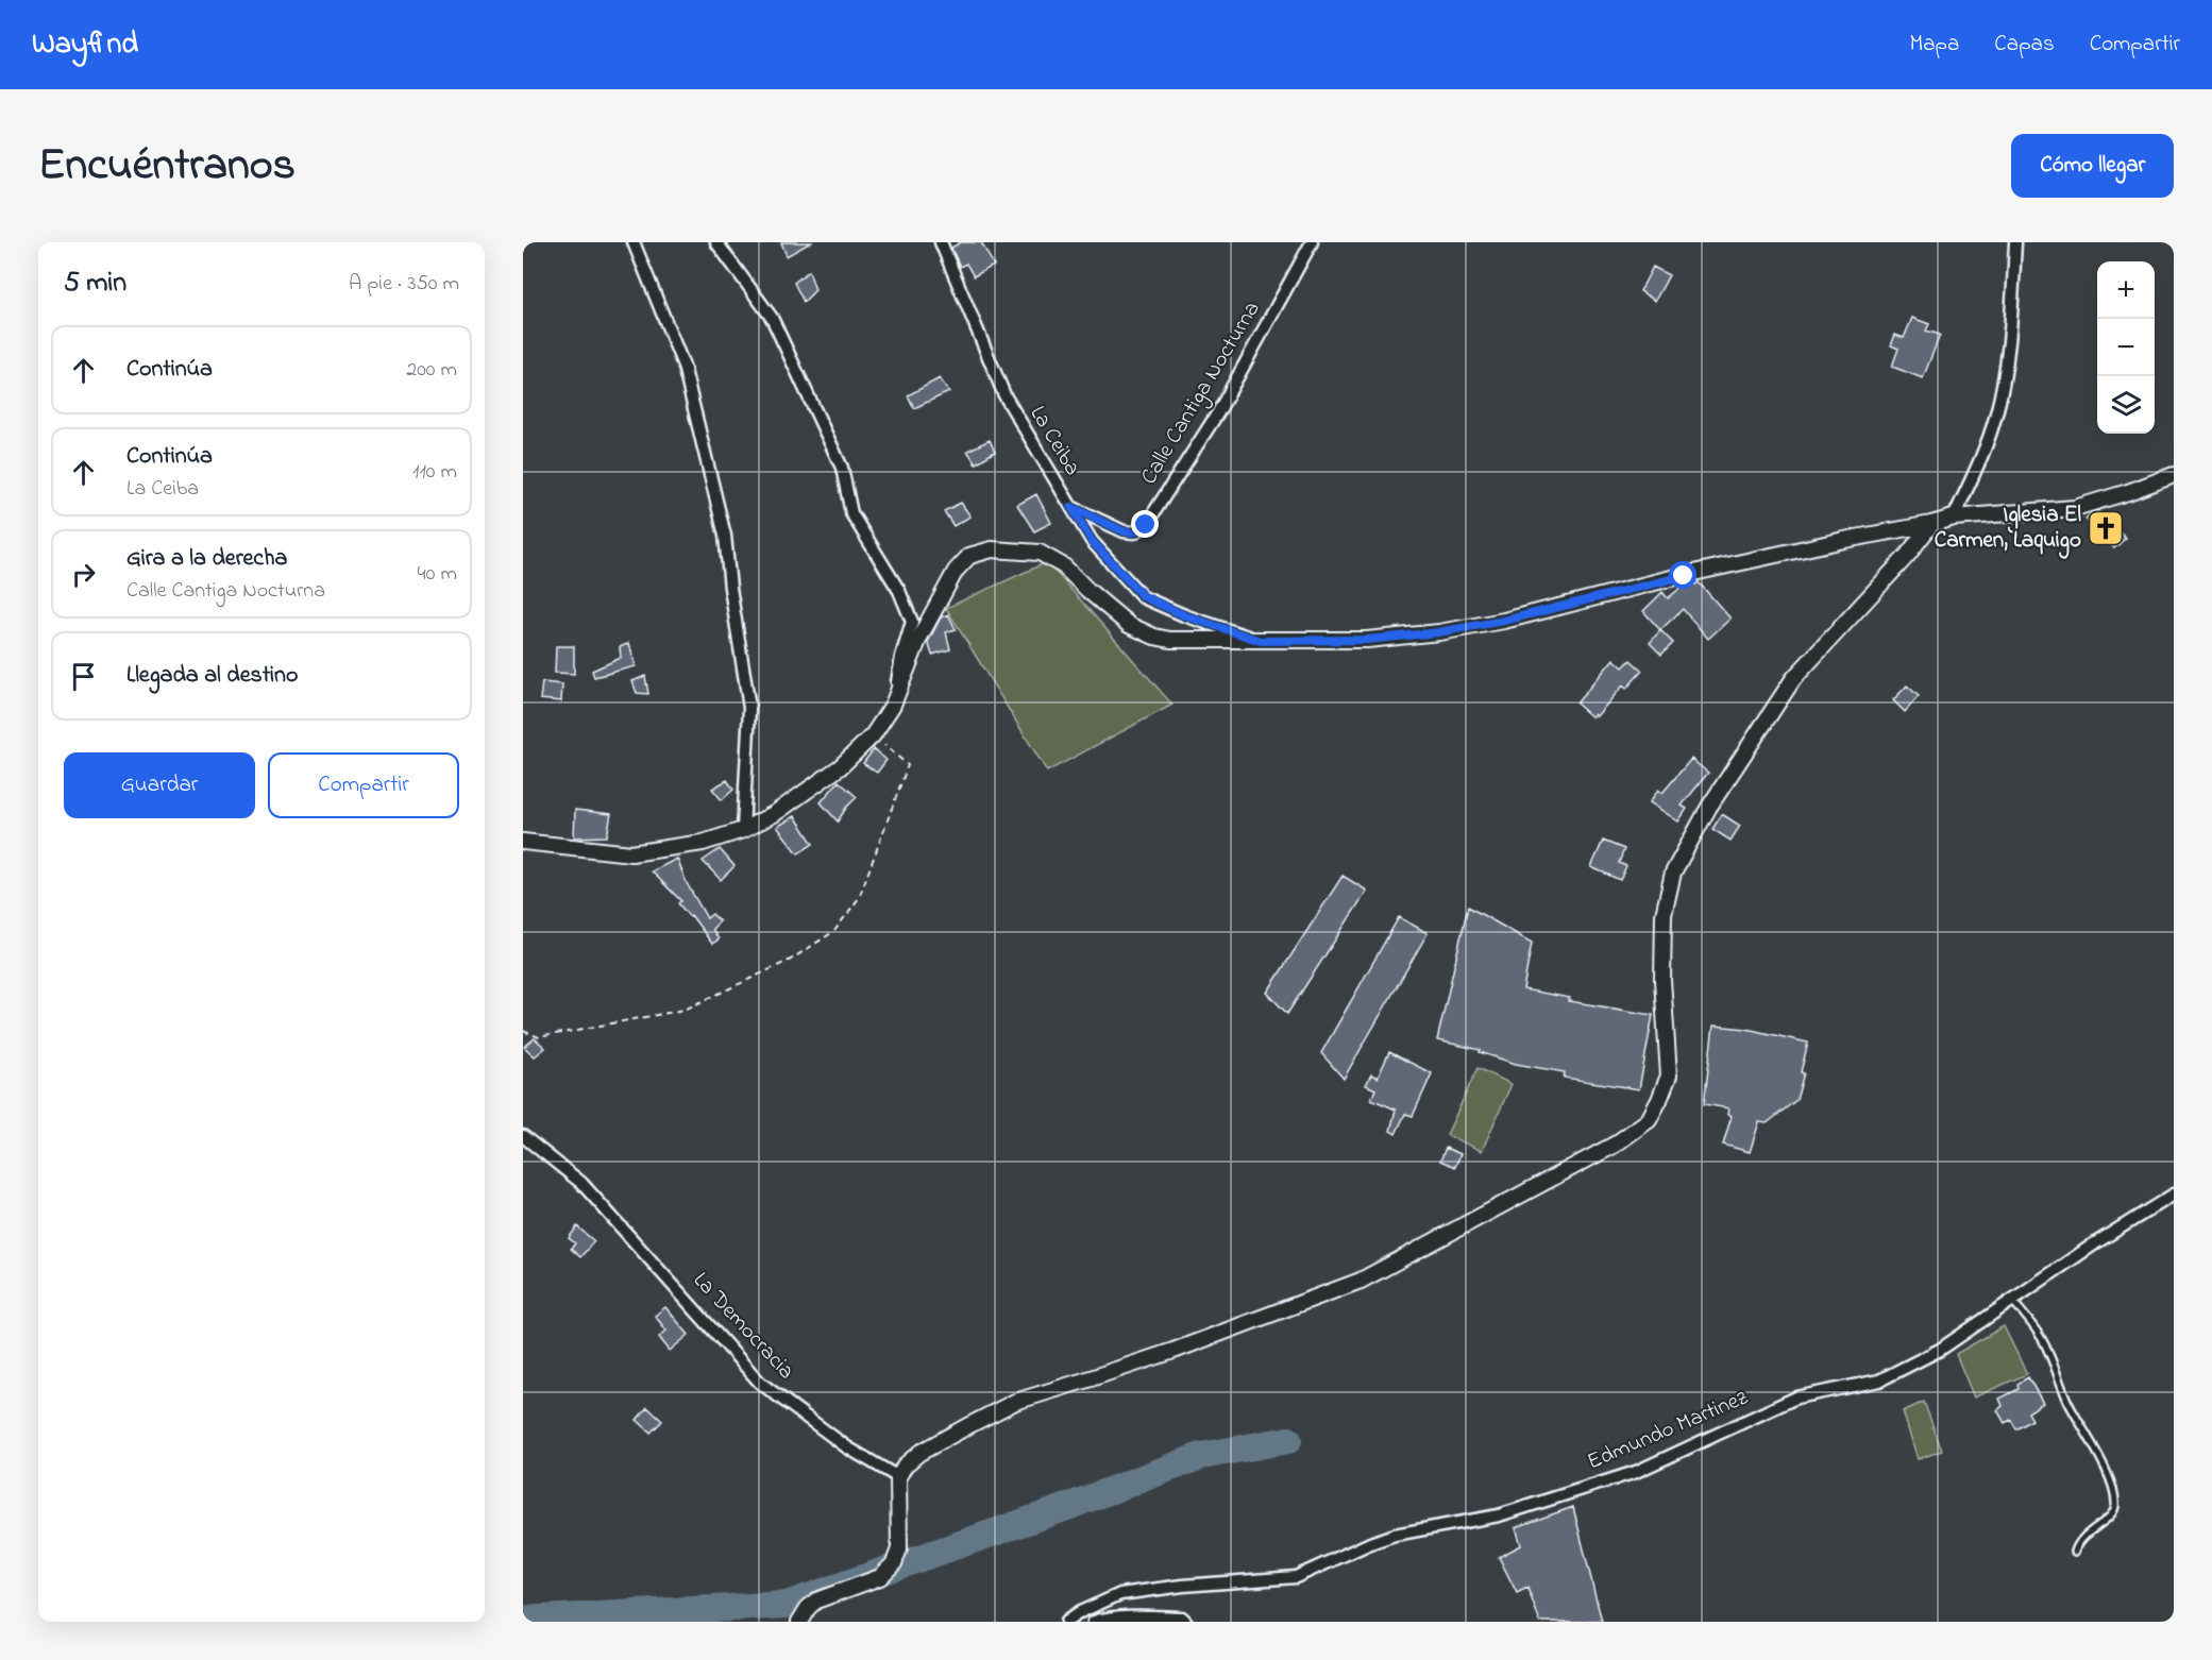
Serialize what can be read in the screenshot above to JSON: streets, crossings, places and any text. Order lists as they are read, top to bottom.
{
  "streets": {
    "street": [
      "Calle Cantiga Nocturna",
      "La Ceiba",
      "La Democracia",
      "Edmundo Martinez"
    ]
  },
  "crossings": [
    ["Calle Cantiga Nocturna", "La Ceiba"]
  ],
  "places": {
    "church": ["Iglesia El Carmen, Laquigo"]
  },
  "page": {
    "header": "Wayfind",
    "nav": ["Mapa", "Capas", "Compartir"],
    "title": "Encuéntranos",
    "buttons": [
      "Cómo llegar",
      ["Guardar", "Compartir"]
    ],
    "heading": ["5 min", "A pie · 350 m"],
    "map_buttons": ["+", "−"],
    "list": [
      ["Continúa", "200 m"],
      ["Continúa", "La Ceiba", "110 m"],
      ["Gira a la derecha", "Calle Cantiga Nocturna", "40 m"],
      "Llegada al destino"
    ]
  }
}
